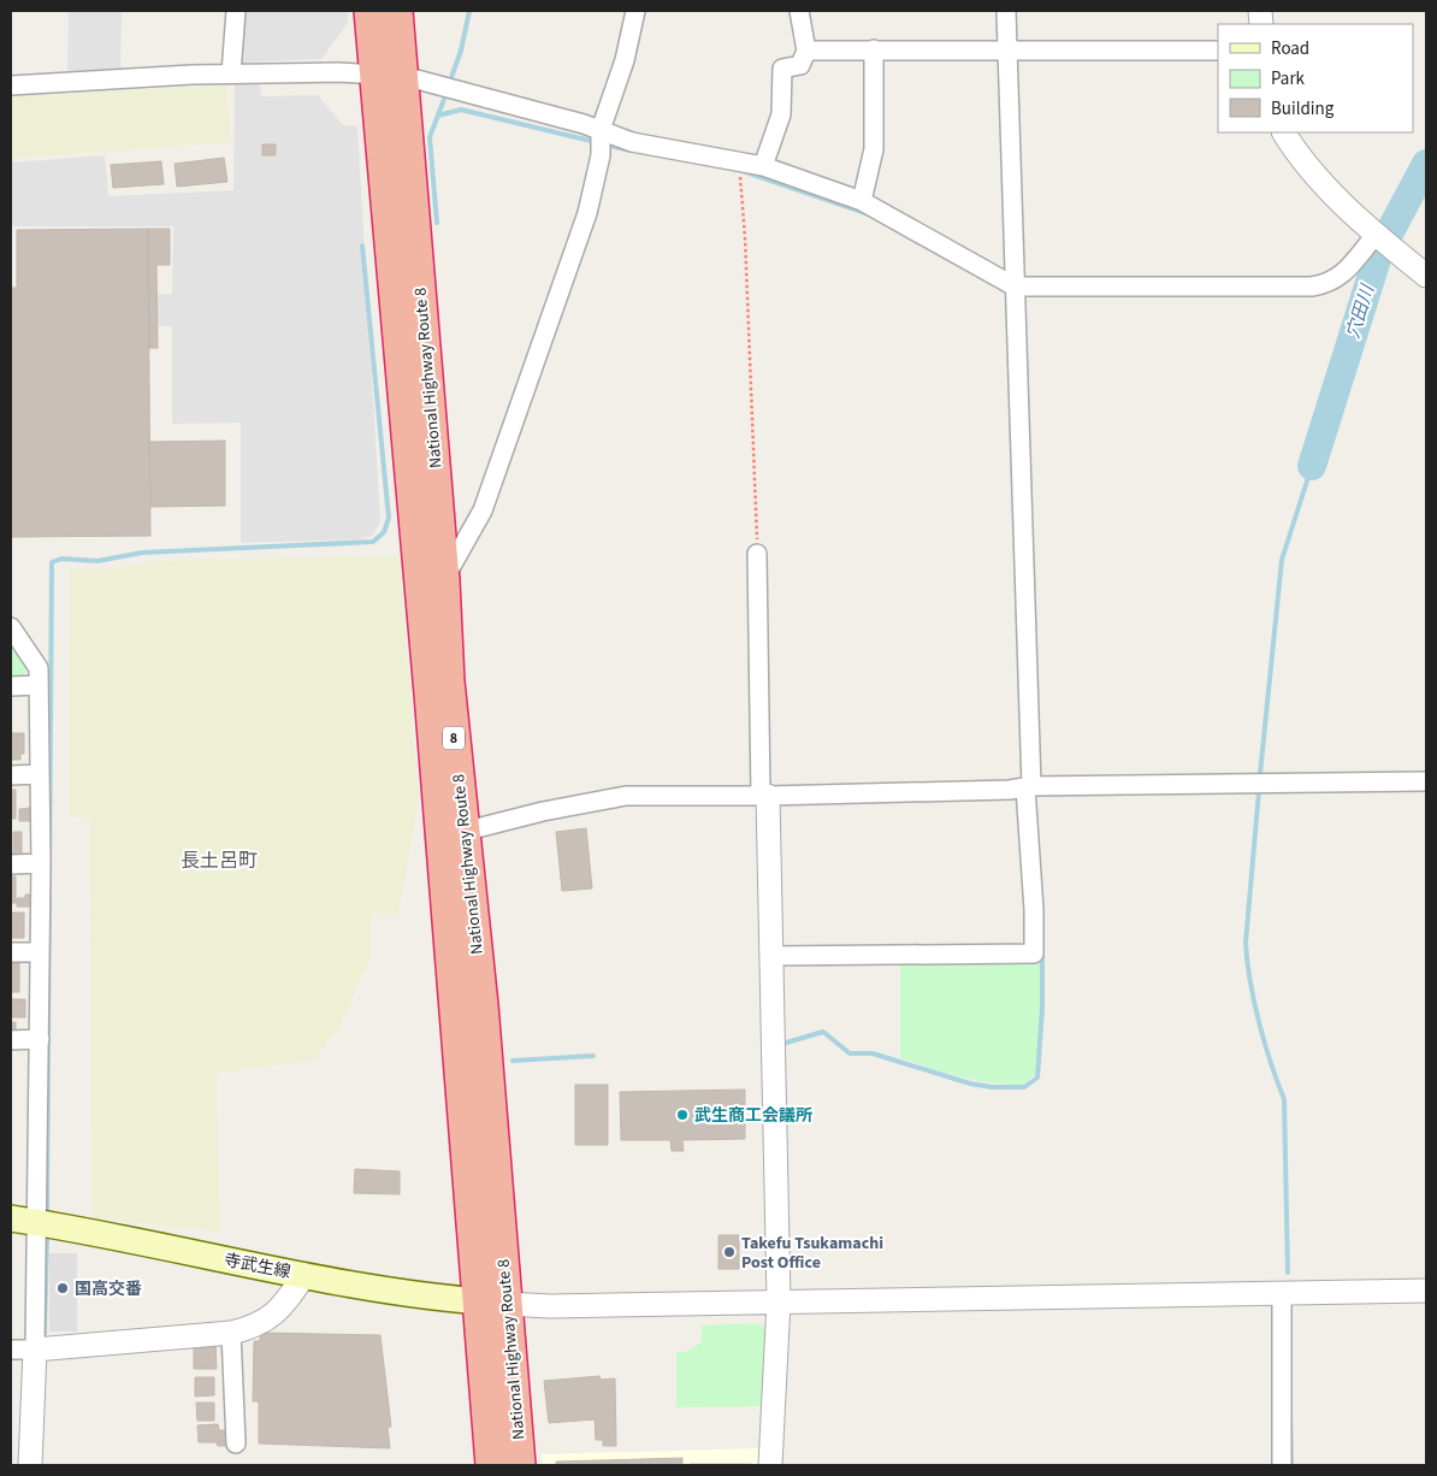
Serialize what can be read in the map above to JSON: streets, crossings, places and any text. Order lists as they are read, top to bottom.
{
  "streets": {
    "highway": ["National Highway Route 8", "8"],
    "main road": ["寺武生線"]
  },
  "crossings": [
    ["National Highway Route 8", "寺武生線"]
  ],
  "districts": ["長土呂町"],
  "water": ["穴田川"],
  "places": ["武生商工会議所", "Takefu Tsukamachi Post Office", "国高交番"],
  "legend": ["Road", "Park", "Building"]
}
